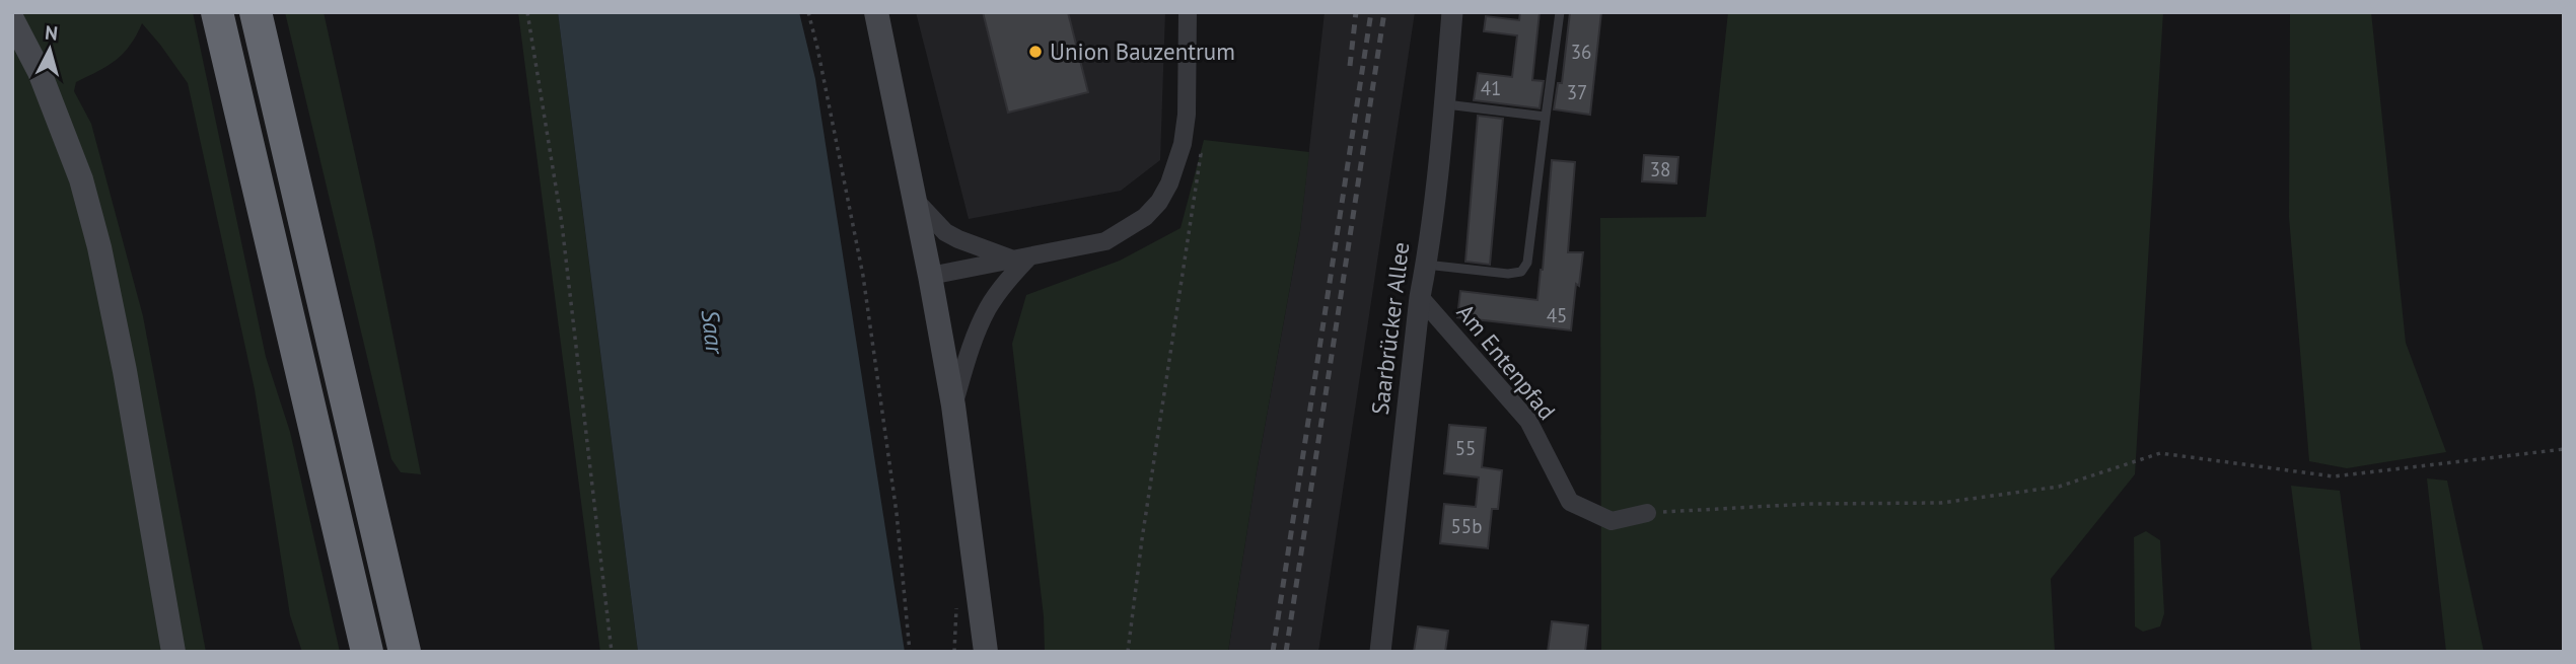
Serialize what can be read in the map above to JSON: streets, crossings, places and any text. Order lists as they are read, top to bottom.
{
  "streets": {
    "street": ["Saarbrücker Allee", "Am Entenpfad"]
  },
  "crossings": [
    ["Saarbrücker Allee", "Am Entenpfad"]
  ],
  "water": ["Saar"],
  "places": ["Union Bauzentrum"],
  "house_numbers": [
    "36",
    "41",
    "37",
    "38",
    "45",
    "55",
    "55b"
  ],
  "north": "top"
}
